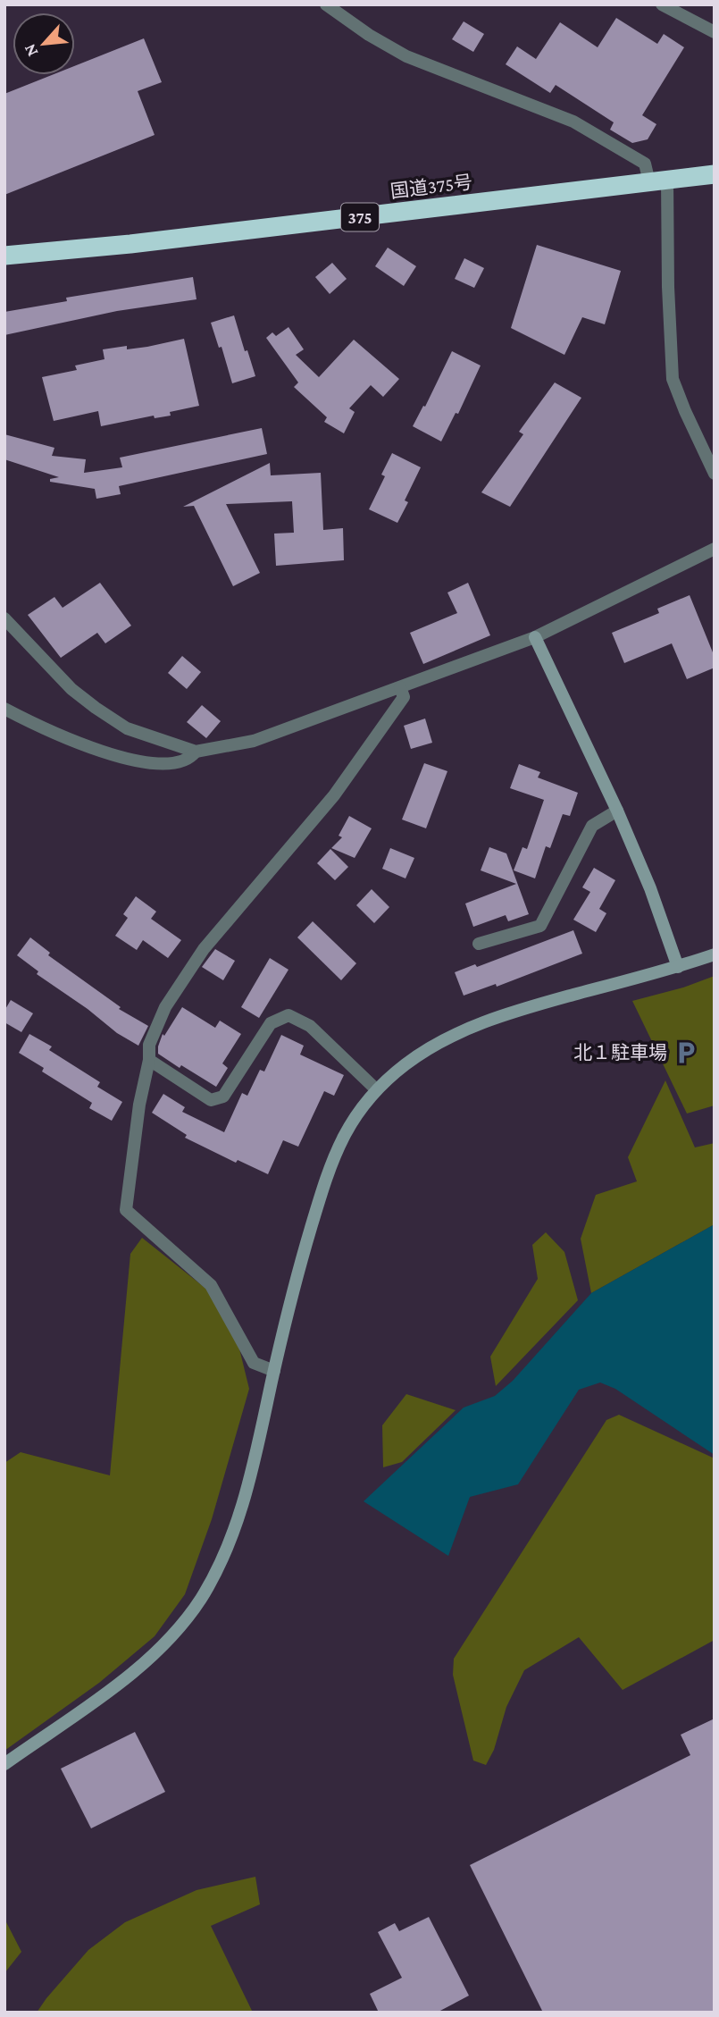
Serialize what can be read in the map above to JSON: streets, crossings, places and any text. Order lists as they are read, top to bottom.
{
  "streets": {
    "highway": ["国道375号", "375"]
  },
  "places": {
    "parking": ["北１駐車場"]
  },
  "north": "bottom left"
}
